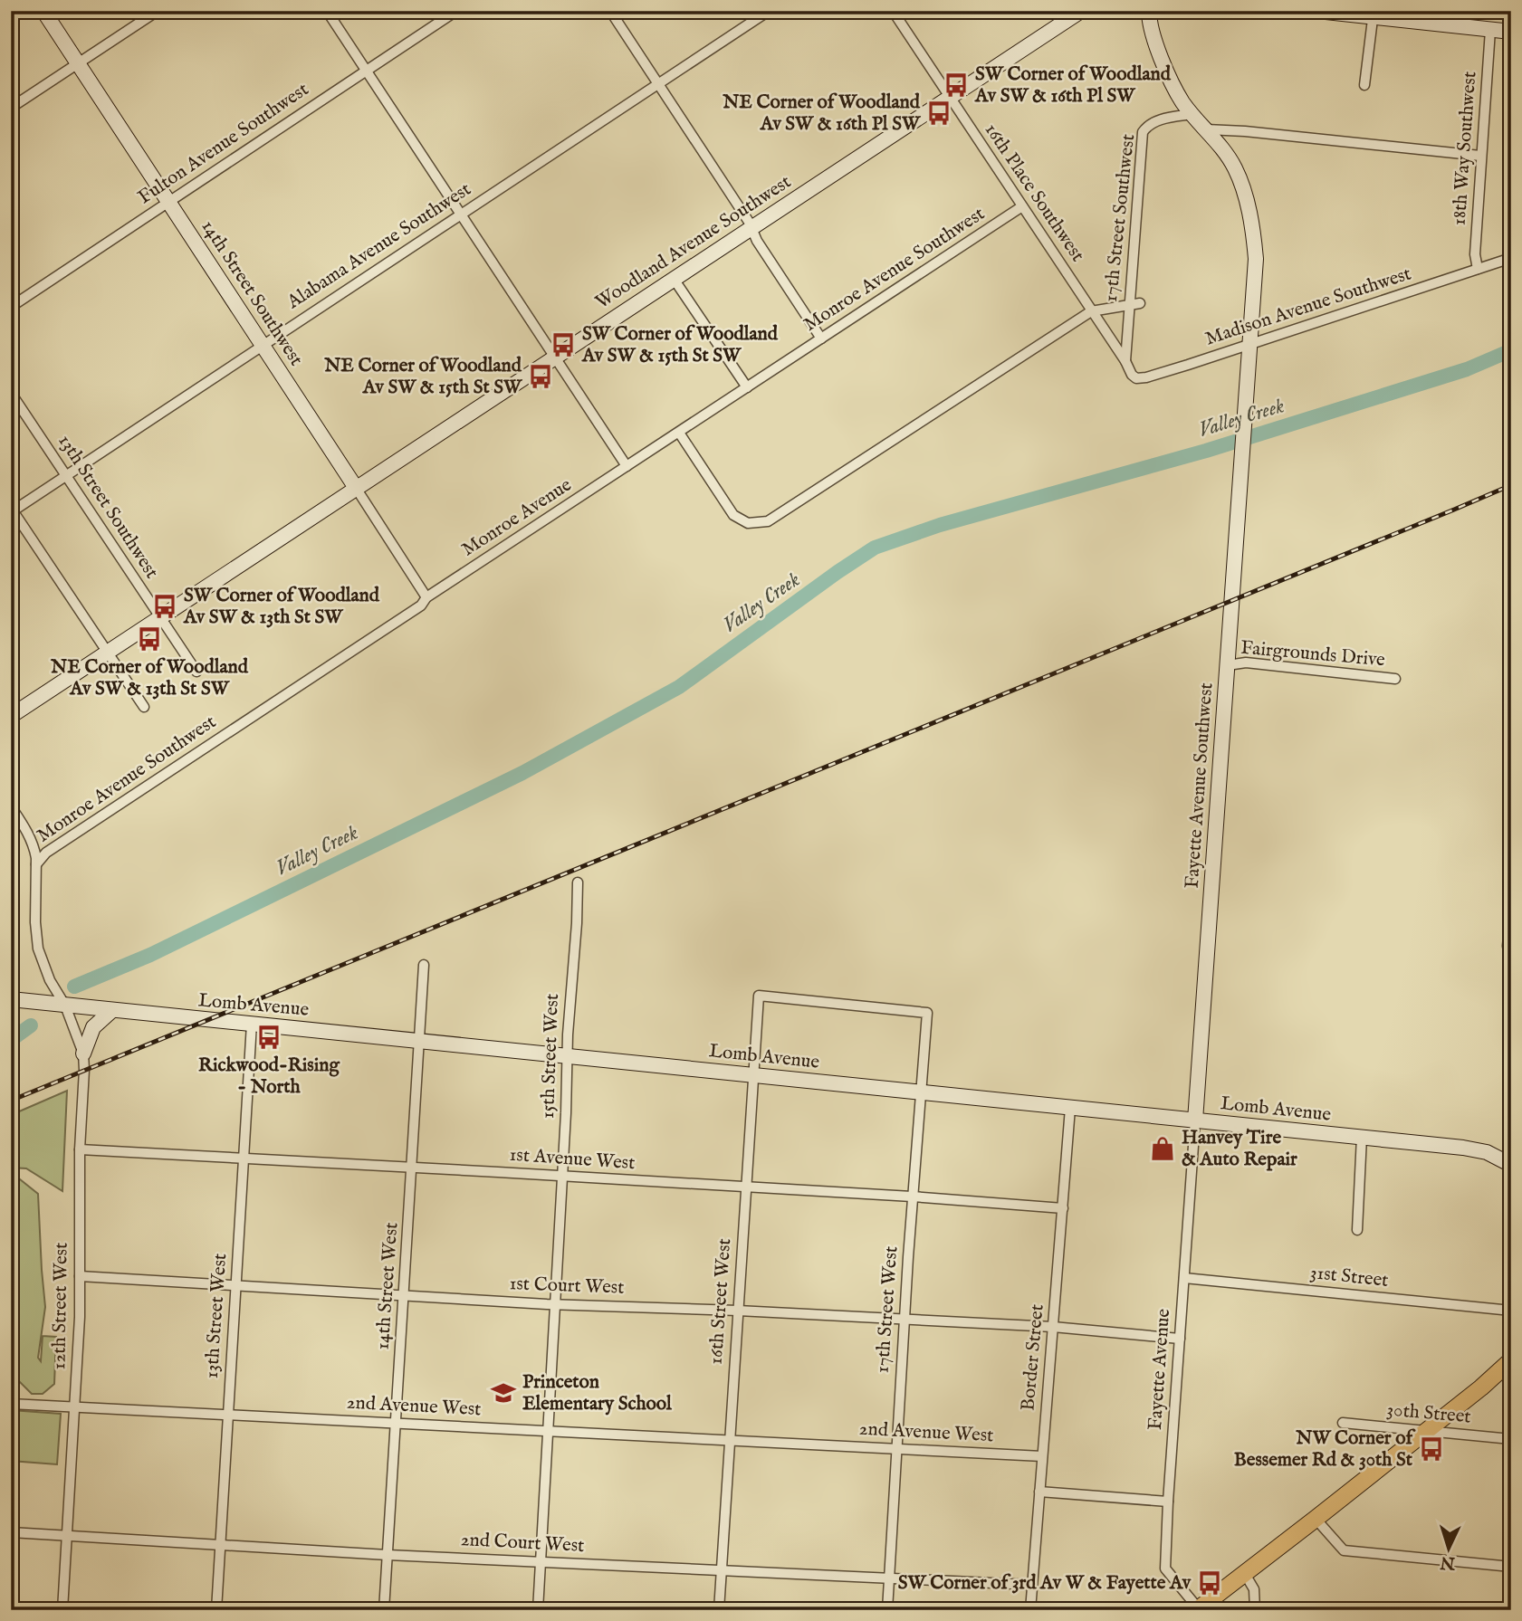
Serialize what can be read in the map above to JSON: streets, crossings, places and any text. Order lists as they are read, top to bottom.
{
  "streets": {
    "street": [
      "Fulton Avenue Southwest",
      "18th Way Southwest",
      "16th Place Southwest",
      "17th Street Southwest",
      "Woodland Avenue Southwest",
      "Alabama Avenue Southwest",
      "Monroe Avenue Southwest",
      "14th Street Southwest",
      "Madison Avenue Southwest",
      "13th Street Southwest",
      "Monroe Avenue",
      "Fairgrounds Drive",
      "Fayette Avenue Southwest",
      "Lomb Avenue",
      "15th Street West",
      "1st Avenue West",
      "31st Street",
      "14th Street West",
      "1st Court West",
      "16th Street West",
      "12th Street West",
      "17th Street West",
      "13th Street West",
      "Border Street",
      "Fayette Avenue",
      "2nd Avenue West",
      "30th Street",
      "2nd Court West"
    ]
  },
  "crossings": [
    ["Fulton Avenue Southwest", "14th Street Southwest"],
    ["18th Way Southwest", "Madison Avenue Southwest"],
    ["16th Place Southwest", "17th Street Southwest"],
    ["16th Place Southwest", "Woodland Avenue Southwest"],
    ["16th Place Southwest", "Monroe Avenue Southwest"],
    ["16th Place Southwest", "Madison Avenue Southwest"],
    ["17th Street Southwest", "Madison Avenue Southwest"],
    ["17th Street Southwest", "Fayette Avenue Southwest"],
    ["Woodland Avenue Southwest", "14th Street Southwest"],
    ["Woodland Avenue Southwest", "13th Street Southwest"],
    ["Alabama Avenue Southwest", "14th Street Southwest"],
    ["Alabama Avenue Southwest", "13th Street Southwest"],
    ["Monroe Avenue Southwest", "14th Street Southwest"],
    ["Monroe Avenue Southwest", "Monroe Avenue"],
    ["Monroe Avenue Southwest", "12th Street West"],
    ["14th Street Southwest", "Monroe Avenue"],
    ["Madison Avenue Southwest", "Fayette Avenue Southwest"],
    ["Fairgrounds Drive", "Fayette Avenue Southwest"],
    ["Fayette Avenue Southwest", "Lomb Avenue"],
    ["Fayette Avenue Southwest", "Fayette Avenue"],
    ["Lomb Avenue", "15th Street West"],
    ["Lomb Avenue", "14th Street West"],
    ["Lomb Avenue", "16th Street West"],
    ["Lomb Avenue", "12th Street West"],
    ["Lomb Avenue", "17th Street West"],
    ["Lomb Avenue", "13th Street West"],
    ["Lomb Avenue", "Border Street"],
    ["Lomb Avenue", "Fayette Avenue"],
    ["15th Street West", "1st Avenue West"],
    ["15th Street West", "1st Court West"],
    ["15th Street West", "2nd Avenue West"],
    ["15th Street West", "2nd Court West"],
    ["1st Avenue West", "14th Street West"],
    ["1st Avenue West", "16th Street West"],
    ["1st Avenue West", "12th Street West"],
    ["1st Avenue West", "17th Street West"],
    ["1st Avenue West", "13th Street West"],
    ["1st Avenue West", "Border Street"],
    ["31st Street", "Fayette Avenue"],
    ["14th Street West", "1st Court West"],
    ["14th Street West", "2nd Avenue West"],
    ["14th Street West", "2nd Court West"],
    ["1st Court West", "16th Street West"],
    ["1st Court West", "12th Street West"],
    ["1st Court West", "17th Street West"],
    ["1st Court West", "13th Street West"],
    ["1st Court West", "Border Street"],
    ["16th Street West", "17th Street West"],
    ["16th Street West", "2nd Avenue West"],
    ["16th Street West", "2nd Court West"],
    ["12th Street West", "2nd Avenue West"],
    ["12th Street West", "2nd Court West"],
    ["17th Street West", "2nd Avenue West"],
    ["17th Street West", "2nd Court West"],
    ["13th Street West", "2nd Avenue West"],
    ["13th Street West", "2nd Court West"],
    ["Border Street", "2nd Avenue West"],
    ["Border Street", "2nd Court West"]
  ],
  "water": ["Valley Creek"],
  "places": {
    "bus stop": [
      "SW Corner of Woodland Av SW & 16th Pl SW",
      "NE Corner of Woodland Av SW & 16th Pl SW",
      "SW Corner of Woodland Av SW & 15th St SW",
      "NE Corner of Woodland Av SW & 15th St SW",
      "SW Corner of Woodland Av SW & 13th St SW",
      "NE Corner of Woodland Av SW & 13th St SW",
      "Rickwood-Rising - North",
      "NW Corner of Bessemer Rd & 30th St",
      "SW Corner of 3rd Av W & Fayette Av"
    ],
    "shop": ["Hanvey Tire & Auto Repair"],
    "school or university": ["Princeton Elementary School"]
  },
  "north": "bottom"
}
